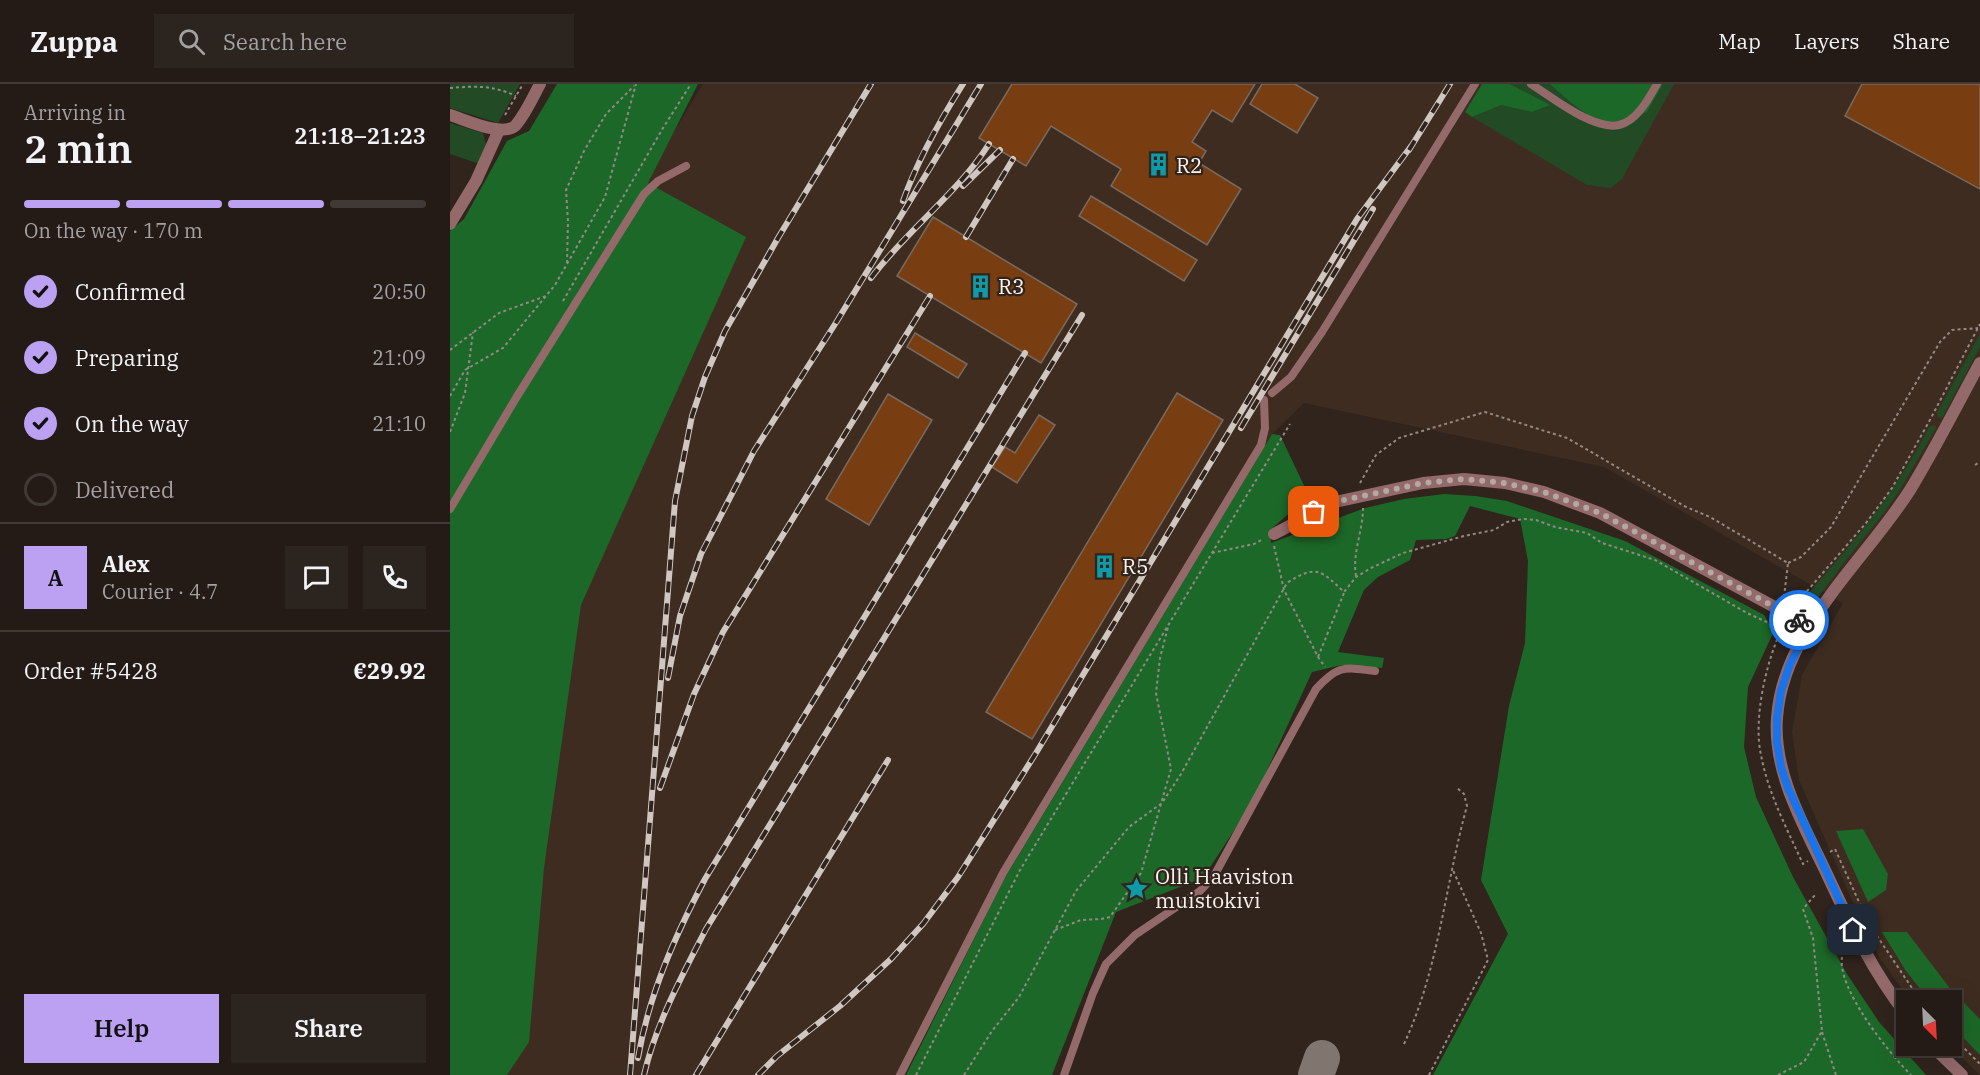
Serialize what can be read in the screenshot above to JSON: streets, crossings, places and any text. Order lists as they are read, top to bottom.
{
  "places": {
    "building": ["R2", "R3", "R5"],
    "place": ["Olli Haaviston muistokivi"]
  },
  "north": "bottom right",
  "page": {
    "header": "Zuppa",
    "search": "Search here",
    "nav": ["Map", "Layers", "Share"],
    "heading": ["2 min", "Arriving in", "21:18–21:23"],
    "panel": [
      "Alex",
      "Courier · 4.7",
      "Order #5428",
      "€29.92"
    ],
    "bar": "On the way · 170 m",
    "list": [
      ["Confirmed", "20:50"],
      ["Preparing", "21:09"],
      ["On the way", "21:10"],
      "Delivered"
    ],
    "round": "A",
    "buttons": ["Help", "Share"]
  }
}
